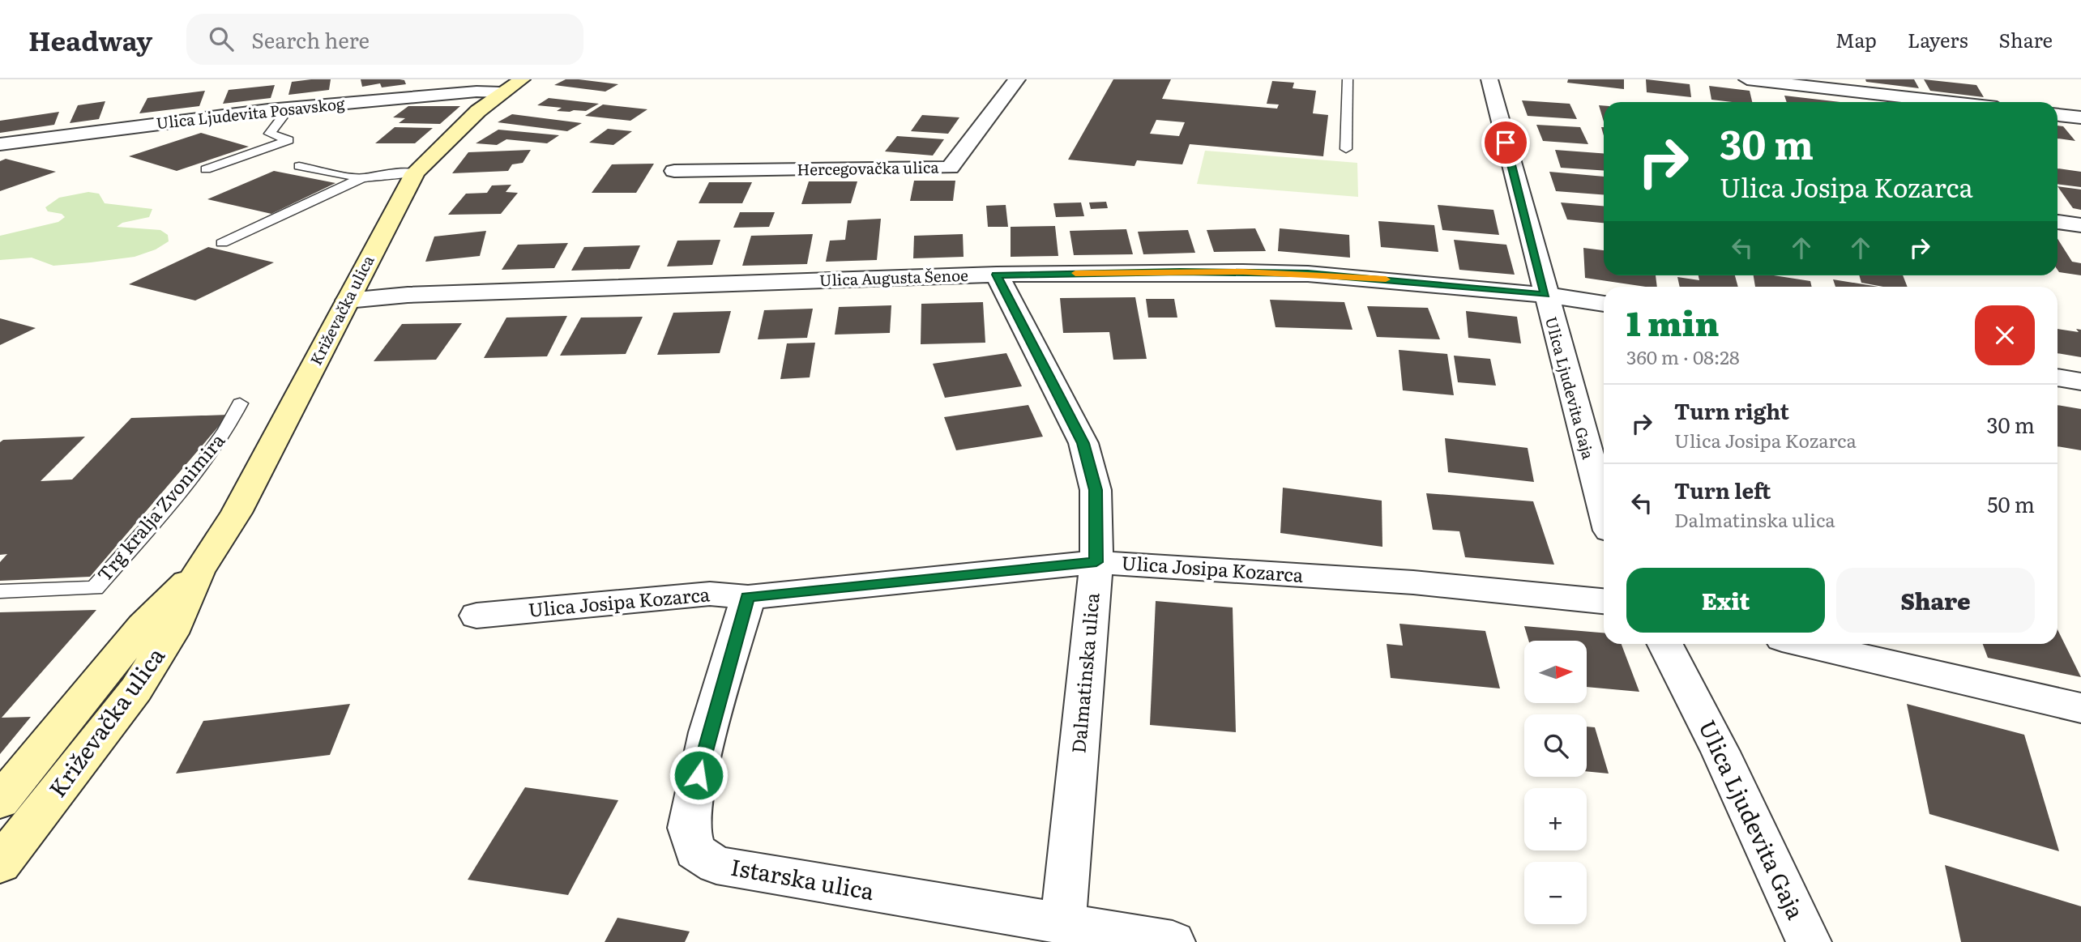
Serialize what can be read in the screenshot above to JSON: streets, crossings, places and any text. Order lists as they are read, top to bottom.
{
  "streets": {
    "main road": ["Križevačka ulica"],
    "street": [
      "Ulica Ljudevita Posavskog",
      "Hercegovačka ulica",
      "Ulica Augusta Šenoe",
      "Ulica Ljudevita Gaja",
      "Ulica Josipa Kozarca",
      "Dalmatinska ulica",
      "Istarska ulica"
    ],
    "lane": ["Trg kralja Zvonimira"]
  },
  "crossings": [
    ["Ulica Ljudevita Posavskog", "Križevačka ulica"],
    ["Ulica Augusta Šenoe", "Križevačka ulica"],
    ["Ulica Augusta Šenoe", "Ulica Ljudevita Gaja"],
    ["Ulica Augusta Šenoe", "Dalmatinska ulica"],
    ["Ulica Josipa Kozarca", "Dalmatinska ulica"],
    ["Ulica Josipa Kozarca", "Istarska ulica"],
    ["Dalmatinska ulica", "Istarska ulica"]
  ],
  "north": "right",
  "page": {
    "header": "Headway",
    "search": "Search here",
    "nav": ["Map", "Layers", "Share"],
    "turn": ["30 m", "Ulica Josipa Kozarca"],
    "heading": ["1 min", "360 m · 08:28"],
    "list": [
      {
        "name": "Turn right",
        "note": "Ulica Josipa Kozarca",
        "value": "30 m"
      },
      {
        "name": "Turn left",
        "note": "Dalmatinska ulica",
        "value": "50 m"
      }
    ],
    "buttons": ["Exit", "Share"],
    "map_buttons": ["+", "−"]
  }
}
